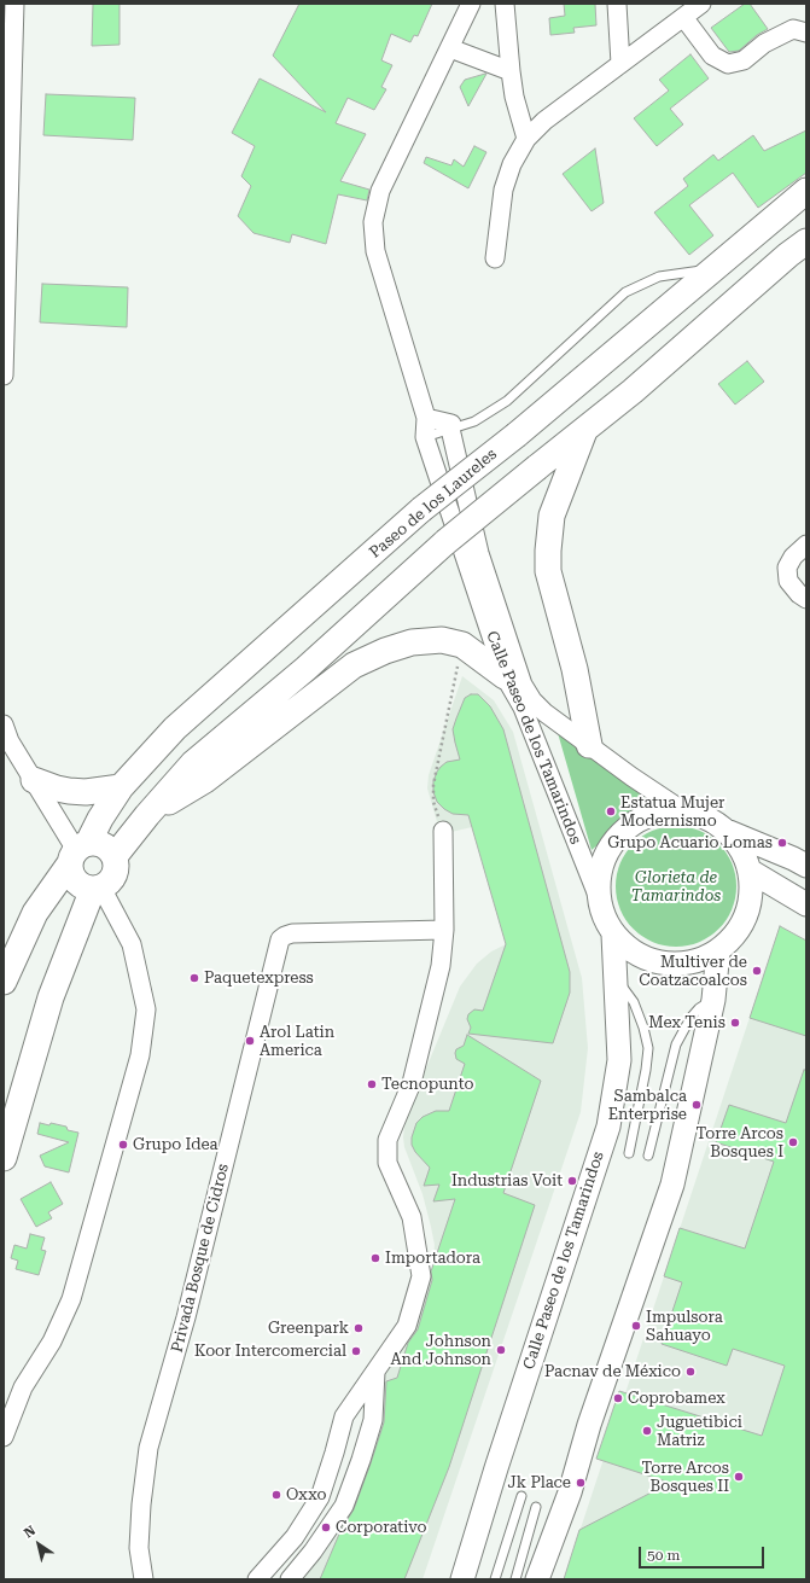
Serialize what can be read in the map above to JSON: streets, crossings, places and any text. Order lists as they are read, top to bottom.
{
  "streets": {
    "main road": ["Paseo de los Laureles"],
    "street": ["Calle Paseo de los Tamarindos", "Privada Bosque de Cidros"]
  },
  "parks": ["Glorieta de Tamarindos"],
  "places": [
    "Estatua Mujer Modernismo",
    "Grupo Acuario Lomas",
    "Multiver de Coatzacoalcos",
    "Paquetexpress",
    "Mex Tenis",
    "Arol Latin America",
    "Tecnopunto",
    "Sambalca Enterprise",
    "Torre Arcos Bosques I",
    "Grupo Idea",
    "Industrias Voit",
    "Importadora",
    "Impulsora Sahuayo",
    "Greenpark",
    "Johnson And Johnson",
    "Koor Intercomercial",
    "Pacnav de México",
    "Coprobamex",
    "Juguetibici Matriz",
    "Torre Arcos Bosques II",
    "Jk Place",
    "Oxxo",
    "Corporativo"
  ],
  "scale_bar": "50 m",
  "north": "top left"
}
